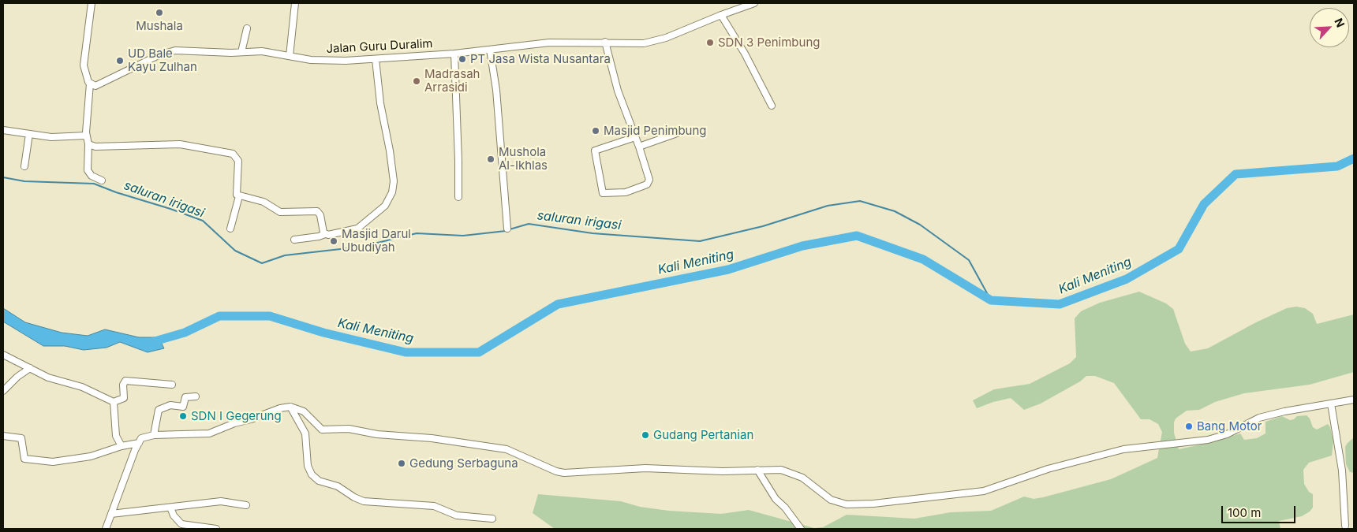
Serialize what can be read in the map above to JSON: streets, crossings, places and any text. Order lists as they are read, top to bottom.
{
  "streets": {
    "street": ["Jalan Guru Duralim"]
  },
  "water": ["saluran irigasi", "Kali Meniting"],
  "places": [
    "Mushala",
    "SDN 3 Penimbung",
    "PT Jasa Wista Nusantara",
    "UD Bale Kayu Zulhan",
    "Madrasah Arrasidi",
    "Masjid Penimbung",
    "Mushola Al-Ikhlas",
    "Masjid Darul Ubudiyah",
    "SDN I Gegerung",
    "Bang Motor",
    "Gudang Pertanian",
    "Gedung Serbaguna"
  ],
  "scale_bar": "100 m",
  "north": "top right"
}
